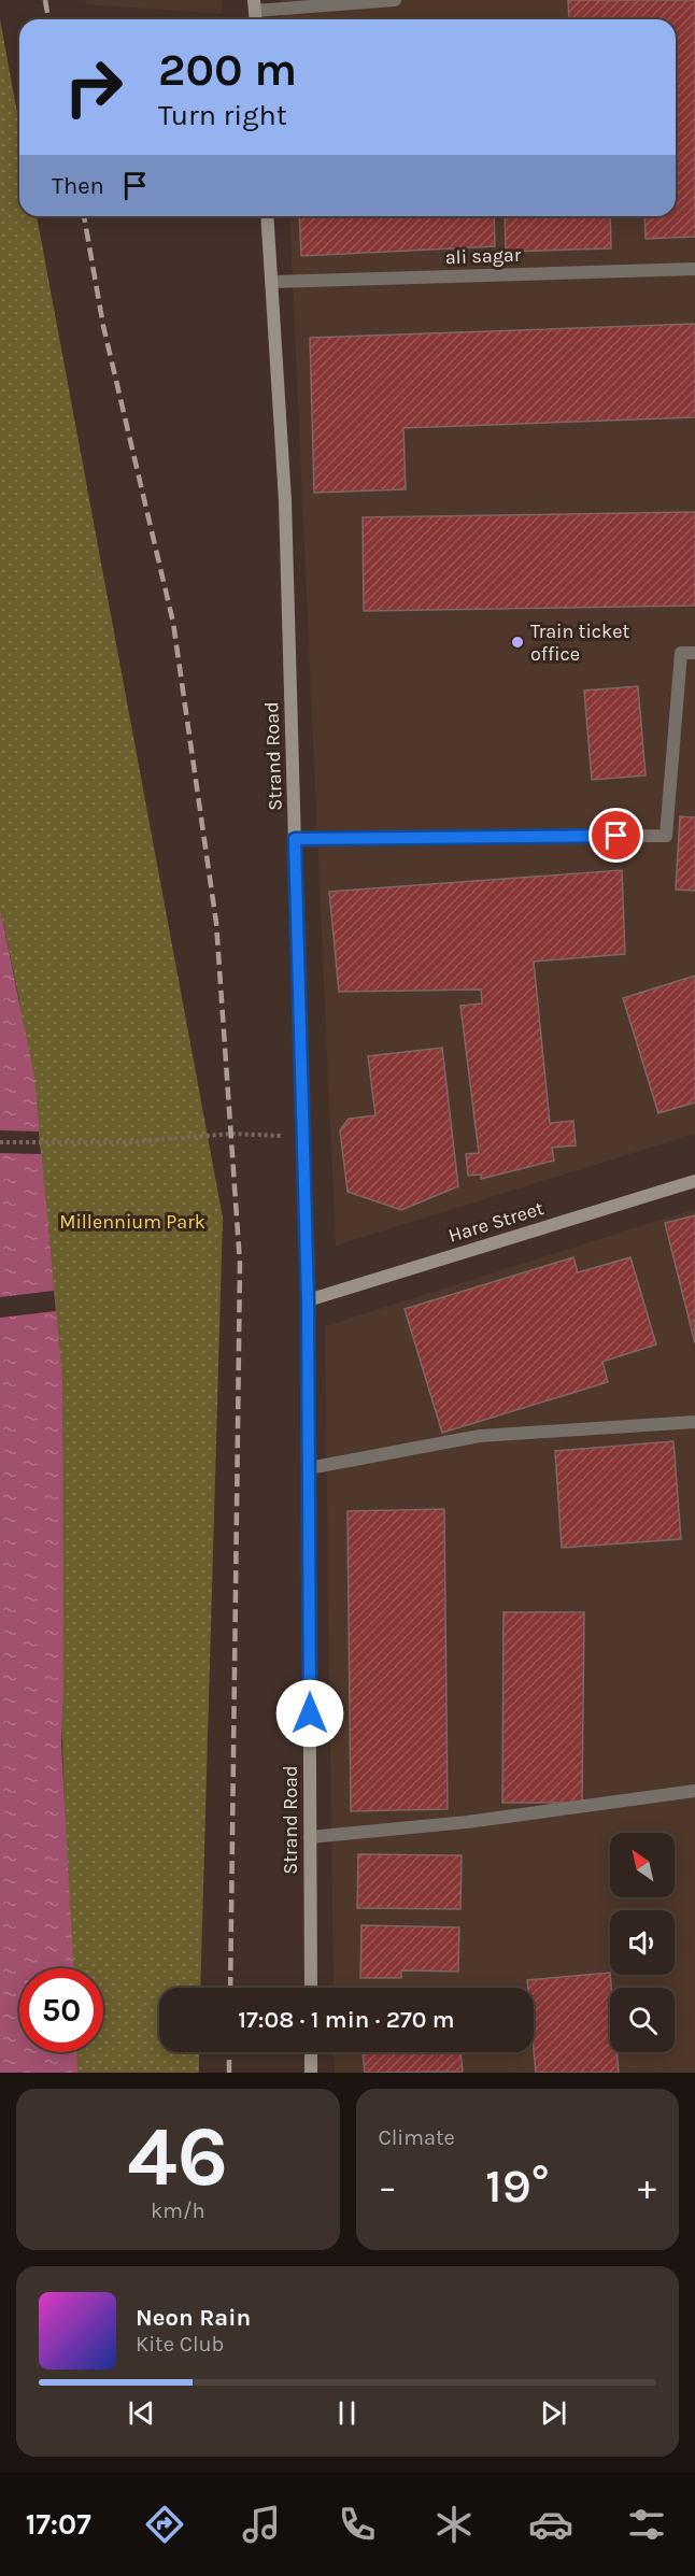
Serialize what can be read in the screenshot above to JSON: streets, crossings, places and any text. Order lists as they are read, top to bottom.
{
  "streets": {
    "main road": ["Strand Road", "Hare Street"],
    "street": ["ali sagar"]
  },
  "crossings": [
    ["ali sagar", "Strand Road"],
    ["Strand Road", "Hare Street"]
  ],
  "parks": ["Millennium Park"],
  "places": ["Train ticket office"],
  "north": "top left",
  "page": {
    "turn": ["200 m", "Turn right"],
    "then": "Then",
    "limit": "50",
    "trip": "17:08 · 1 min · 270 m",
    "tile": [
      ["46", "km/h"],
      "Climate"
    ],
    "heat": ["−", "19°", "+"],
    "song": ["Neon Rain", "Kite Club"],
    "tabs": "17:07"
  }
}
